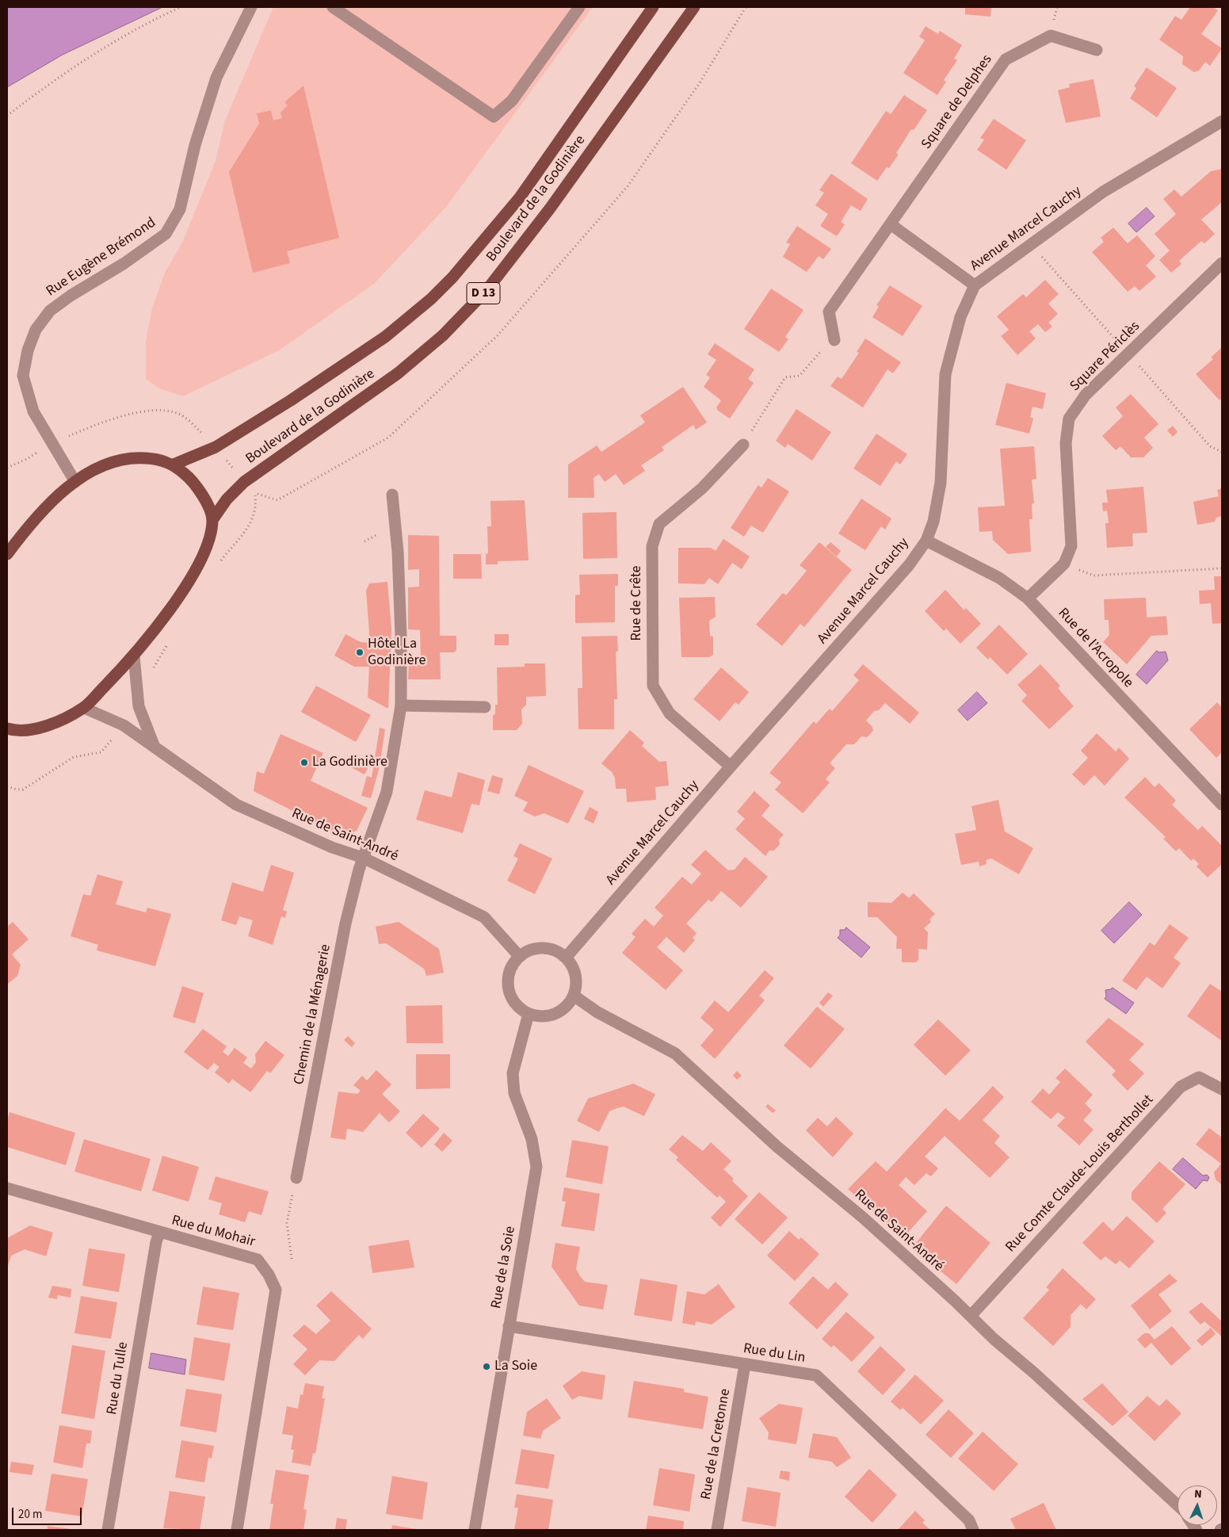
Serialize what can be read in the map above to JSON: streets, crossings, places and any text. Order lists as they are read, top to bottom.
{
  "streets": {
    "main road": ["Boulevard de la Godinière", "D 13"],
    "street": [
      "Square de Delphes",
      "Avenue Marcel Cauchy",
      "Rue Eugène Brémond",
      "Square Périclès",
      "Rue de Crête",
      "Rue de l’Acropole",
      "Rue de Saint-André",
      "Chemin de la Ménagerie",
      "Rue Comte Claude-Louis Berthollet",
      "Rue du Mohair",
      "Rue de la Soie",
      "Rue du Lin",
      "Rue du Tulle",
      "Rue de la Cretonne"
    ]
  },
  "crossings": [
    ["Avenue Marcel Cauchy", "Rue de Crête"],
    ["Avenue Marcel Cauchy", "Rue de l’Acropole"],
    ["Avenue Marcel Cauchy", "Rue de Saint-André"],
    ["Avenue Marcel Cauchy", "Rue de la Soie"],
    ["Square Périclès", "Rue de l’Acropole"],
    ["Rue de Saint-André", "Chemin de la Ménagerie"],
    ["Rue de Saint-André", "Rue Comte Claude-Louis Berthollet"],
    ["Rue de Saint-André", "Rue de la Soie"],
    ["Rue du Mohair", "Rue du Tulle"],
    ["Rue de la Soie", "Rue du Lin"],
    ["Rue du Lin", "Rue de la Cretonne"]
  ],
  "places": ["Hôtel La Godinière", "La Godinière", "La Soie"],
  "scale_bar": "20 m",
  "north": "top"
}
